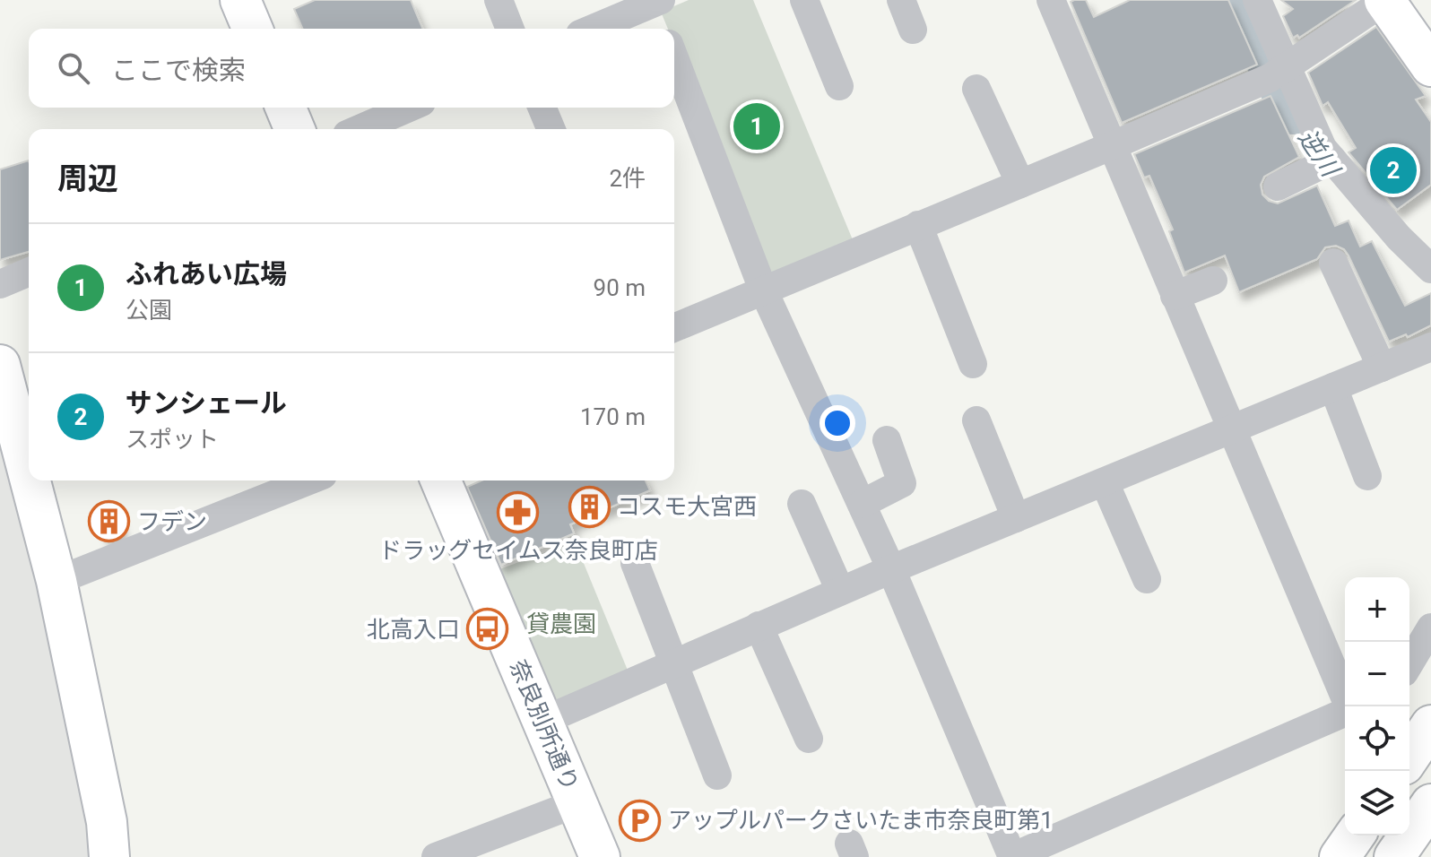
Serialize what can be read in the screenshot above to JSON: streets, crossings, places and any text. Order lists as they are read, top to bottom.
{
  "streets": {
    "main road": ["奈良別所通り"]
  },
  "water": ["逆川"],
  "parks": ["貸農園"],
  "places": {
    "building": ["コスモ大宮西", "フデン"],
    "pharmacy": ["ドラッグセイムス奈良町店"],
    "bus stop": ["北高入口"],
    "parking": ["アップルパークさいたま市奈良町第1"]
  },
  "page": {
    "search": "ここで検索",
    "pins": ["1", "2"],
    "heading": ["周辺", "2件"],
    "list": [
      {
        "mark": "1",
        "name": "ふれあい広場",
        "note": "公園",
        "value": "90 m"
      },
      {
        "mark": "2",
        "name": "サンシェール",
        "note": "スポット",
        "value": "170 m"
      }
    ],
    "map_buttons": ["+", "−"]
  }
}
